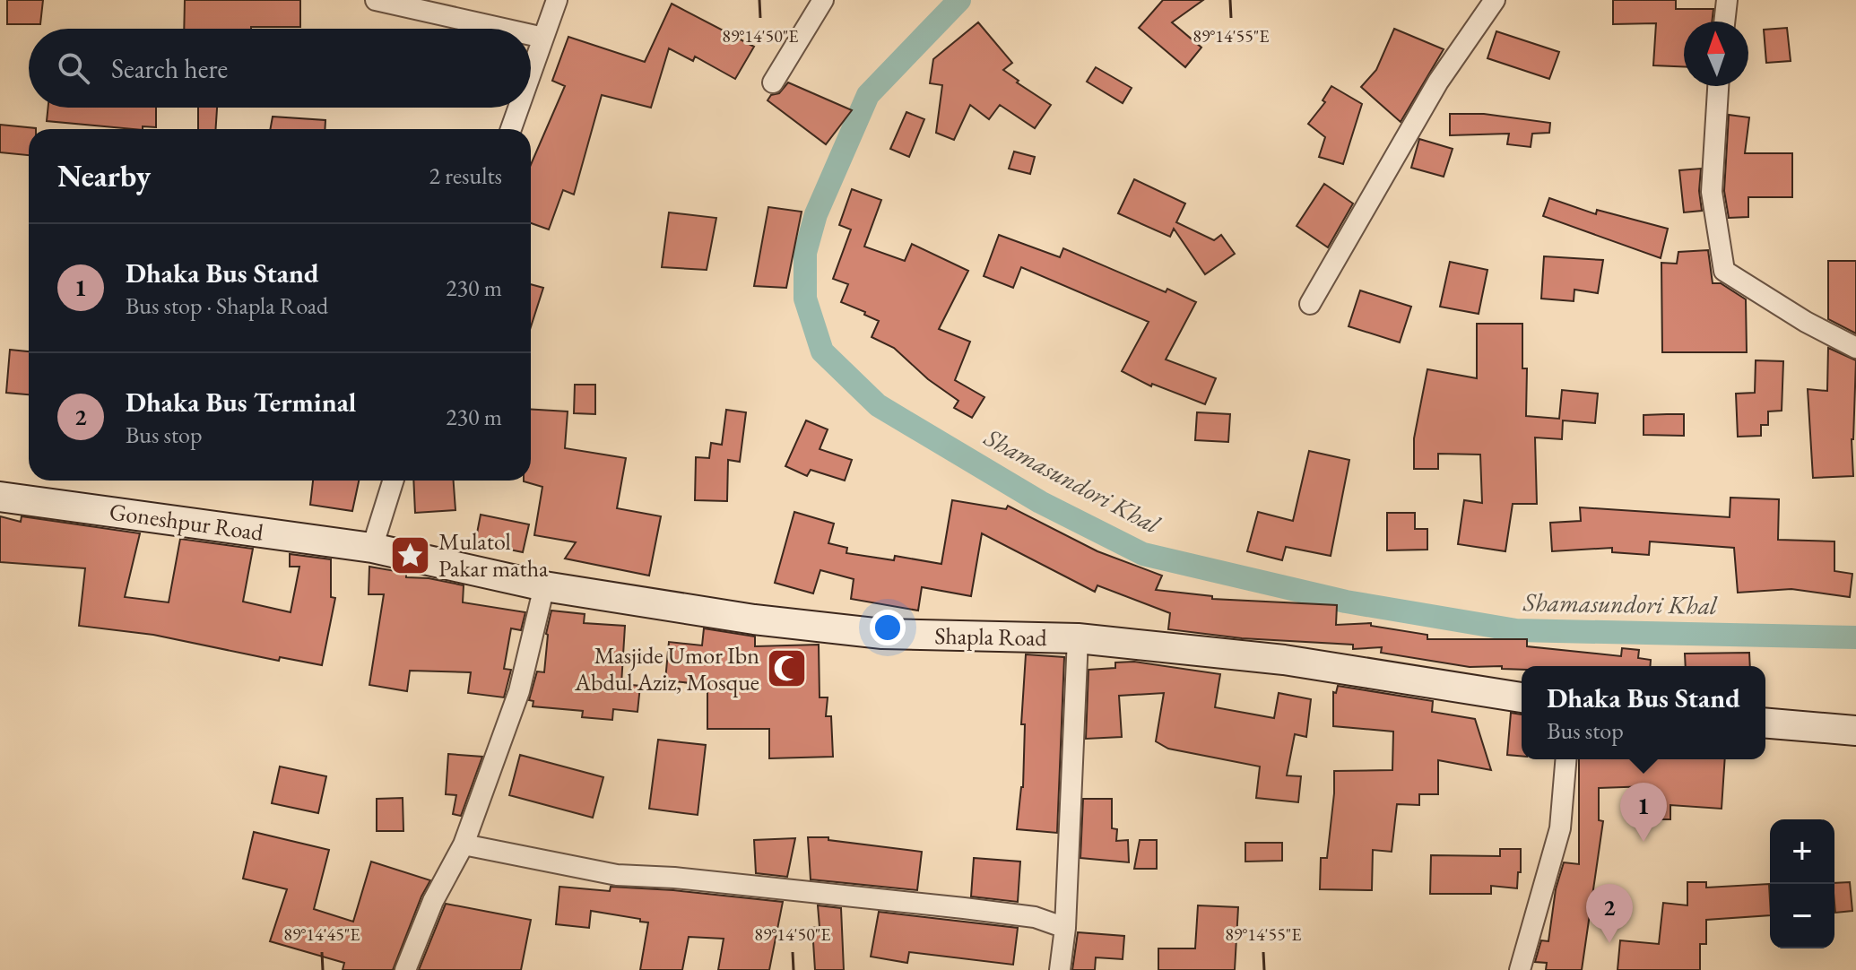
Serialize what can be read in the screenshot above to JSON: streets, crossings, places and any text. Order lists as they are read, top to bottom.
{
  "streets": {
    "street": ["Goneshpur Road", "Shapla Road"]
  },
  "crossings": [
    ["Goneshpur Road", "Shapla Road"]
  ],
  "water": ["Shamasundori Khal"],
  "places": {
    "place": ["Mulatol Pakar matha"],
    "mosque": ["Masjide Umor Ibn Abdul Aziz, Mosque"]
  },
  "north": "top",
  "page": {
    "search": "Search here",
    "heading": ["Nearby", "2 results"],
    "list": [
      {
        "mark": "1",
        "name": "Dhaka Bus Stand",
        "note": "Bus stop · Shapla Road",
        "value": "230 m"
      },
      {
        "mark": "2",
        "name": "Dhaka Bus Terminal",
        "note": "Bus stop",
        "value": "230 m"
      }
    ],
    "popup": ["Dhaka Bus Stand", "Bus stop"],
    "pins": ["1", "2"],
    "map_buttons": ["+", "−"]
  },
  "coordinates": ["89°14'50\"E", "89°14'55\"E", "89°14'45\"E"]
}
